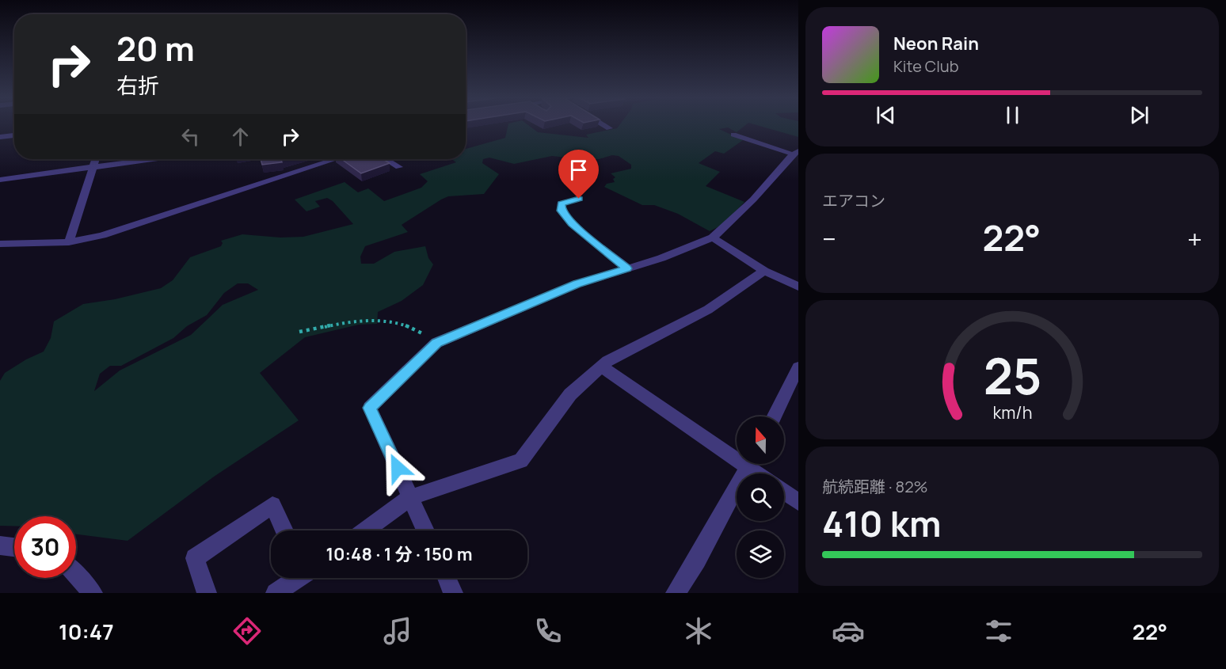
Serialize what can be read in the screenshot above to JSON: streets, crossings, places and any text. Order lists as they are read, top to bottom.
{
  "north": "top",
  "page": {
    "turn": ["20 m", "右折"],
    "song": ["Neon Rain", "Kite Club"],
    "tile": [
      "エアコン",
      ["航続距離 · 82%", "410 km"]
    ],
    "heat": ["−", "22°", "+"],
    "limit": "30",
    "trip": "10:48 · 1 分 · 150 m",
    "tabs": ["10:47", "22°"],
    "gauge": ["25", "km/h"]
  }
}
